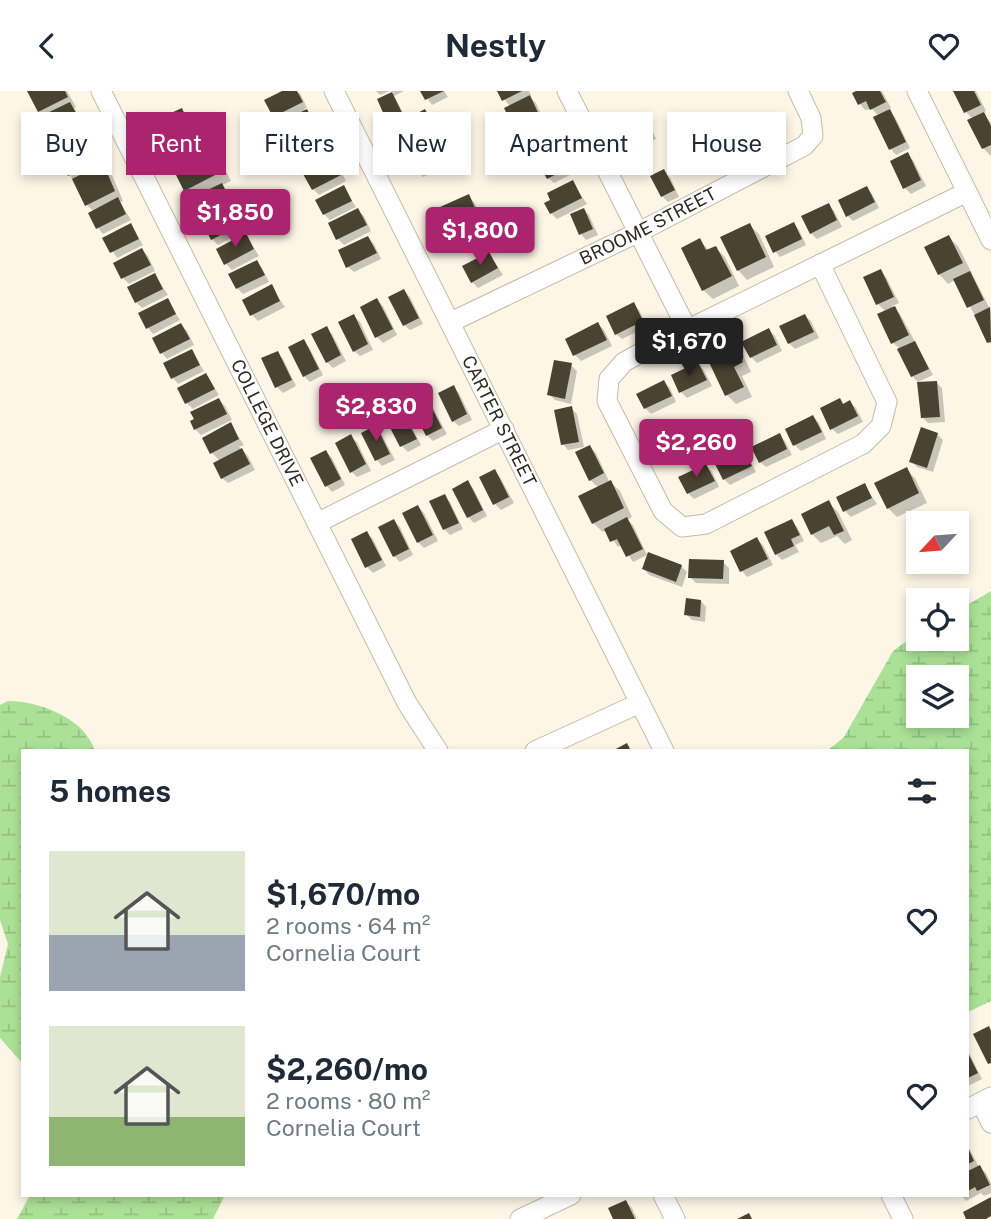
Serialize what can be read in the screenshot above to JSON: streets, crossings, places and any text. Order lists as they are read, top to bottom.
{
  "streets": {
    "street": ["BROOME STREET", "CARTER STREET", "COLLEGE DRIVE"]
  },
  "crossings": [
    ["BROOME STREET", "CARTER STREET"]
  ],
  "north": "bottom left",
  "page": {
    "header": "Nestly",
    "chip": [
      "Buy",
      "Rent",
      "Filters",
      "New",
      "Apartment",
      "House"
    ],
    "price": [
      "$1,850",
      "$1,800",
      "$1,670",
      "$2,830",
      "$2,260"
    ],
    "heading": "5 homes",
    "list": [
      {
        "name": "$1,670/mo",
        "note": "2 rooms · 64 m² · Cornelia Court"
      },
      {
        "name": "$2,260/mo",
        "note": "2 rooms · 80 m² · Cornelia Court"
      }
    ]
  }
}
